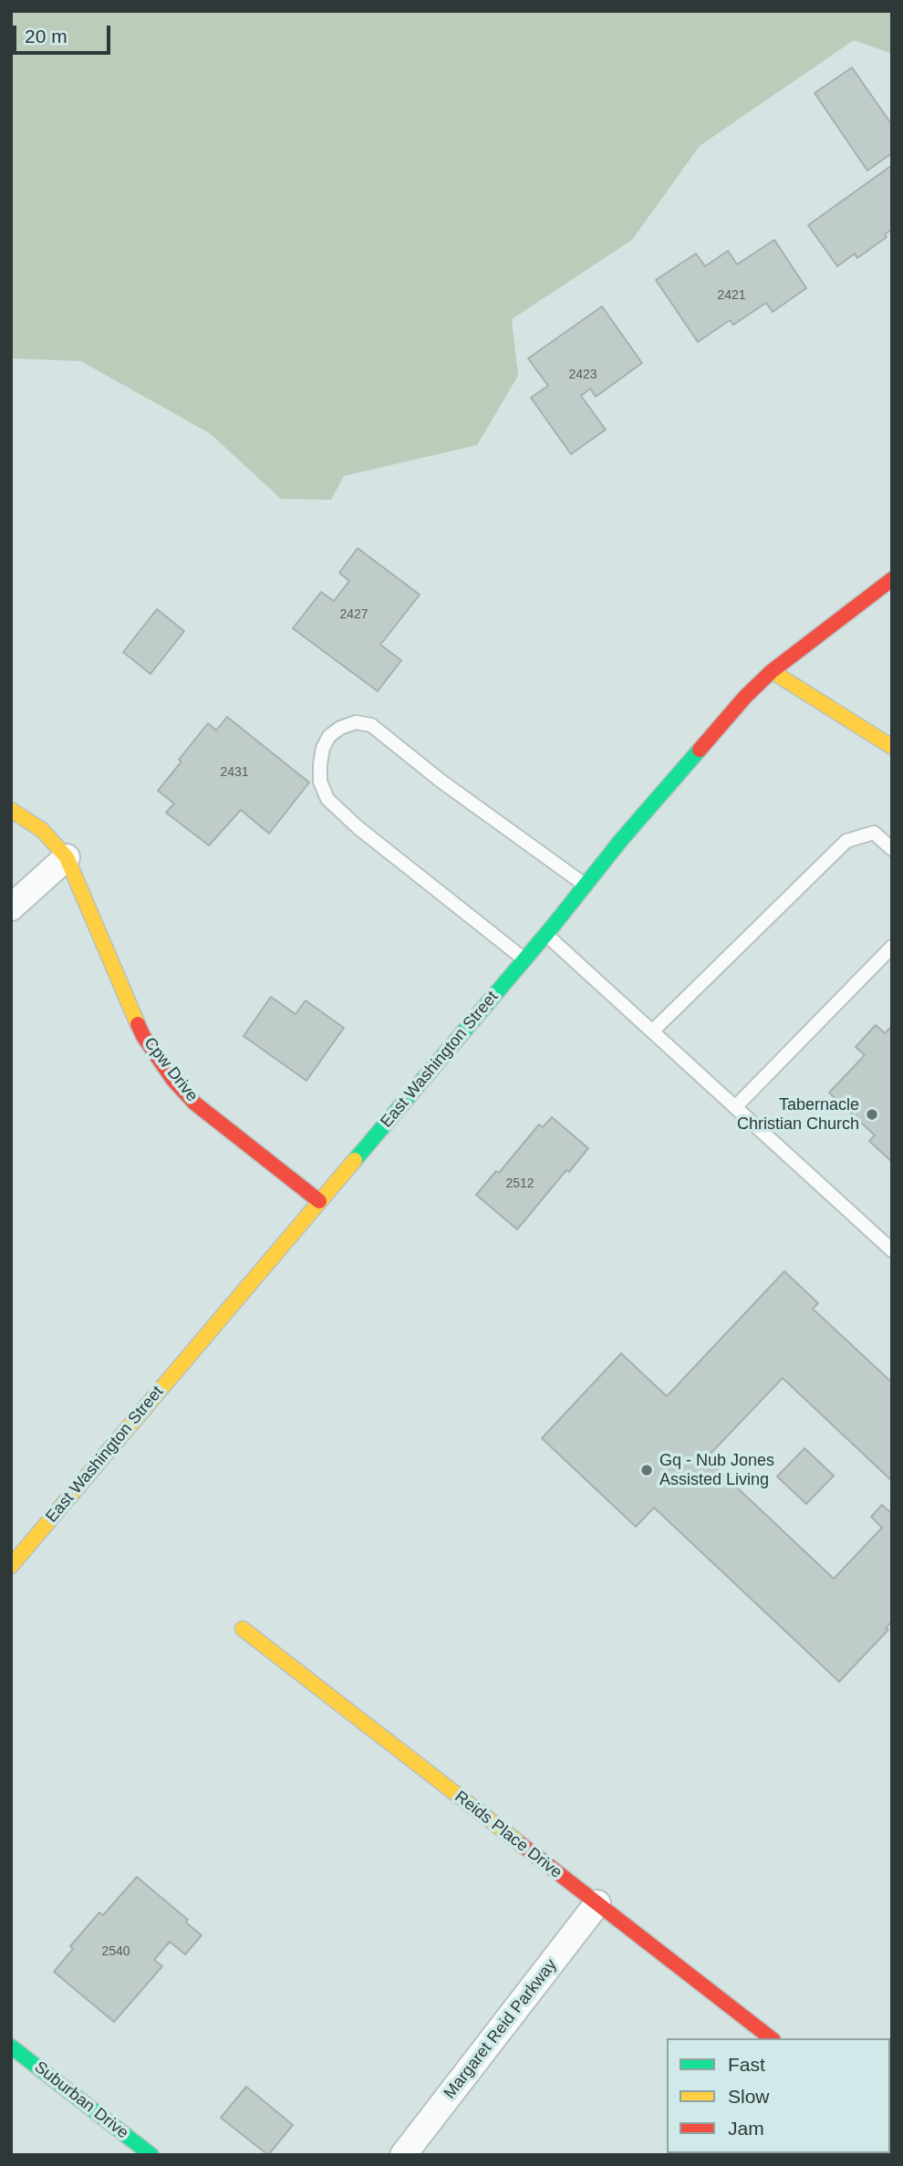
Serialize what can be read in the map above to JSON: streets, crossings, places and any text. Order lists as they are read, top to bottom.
{
  "streets": {
    "main road": [
      "East Washington Street",
      "Cpw Drive",
      "Reids Place Drive",
      "Suburban Drive"
    ],
    "street": ["Margaret Reid Parkway"]
  },
  "crossings": [
    ["East Washington Street", "Cpw Drive"],
    ["Reids Place Drive", "Margaret Reid Parkway"]
  ],
  "places": ["Tabernacle Christian Church", "Gq - Nub Jones Assisted Living"],
  "house_numbers": [
    "2421",
    "2423",
    "2427",
    "2431",
    "2512",
    "2540"
  ],
  "legend": ["Fast", "Slow", "Jam"],
  "scale_bar": "20 m"
}
